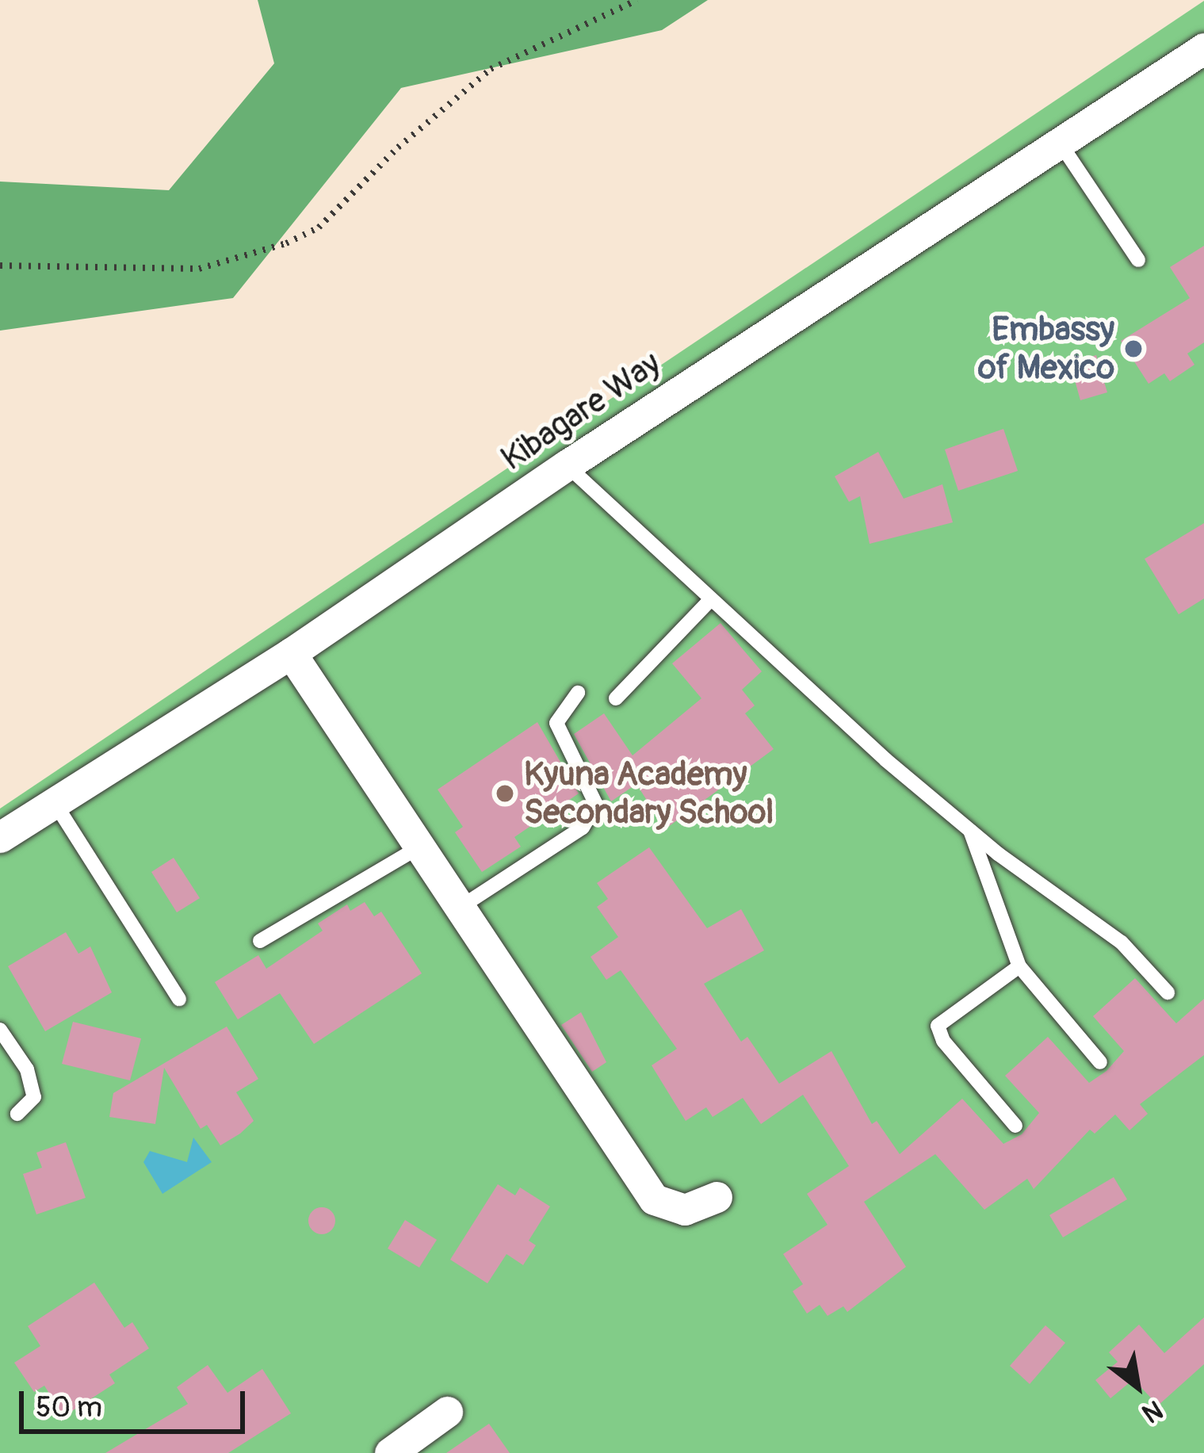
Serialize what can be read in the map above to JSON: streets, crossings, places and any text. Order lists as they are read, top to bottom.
{
  "streets": {
    "street": ["Kibagare Way"]
  },
  "places": ["Embassy of Mexico", "Kyuna Academy Secondary School"],
  "scale_bar": "50 m",
  "north": "bottom right"
}
